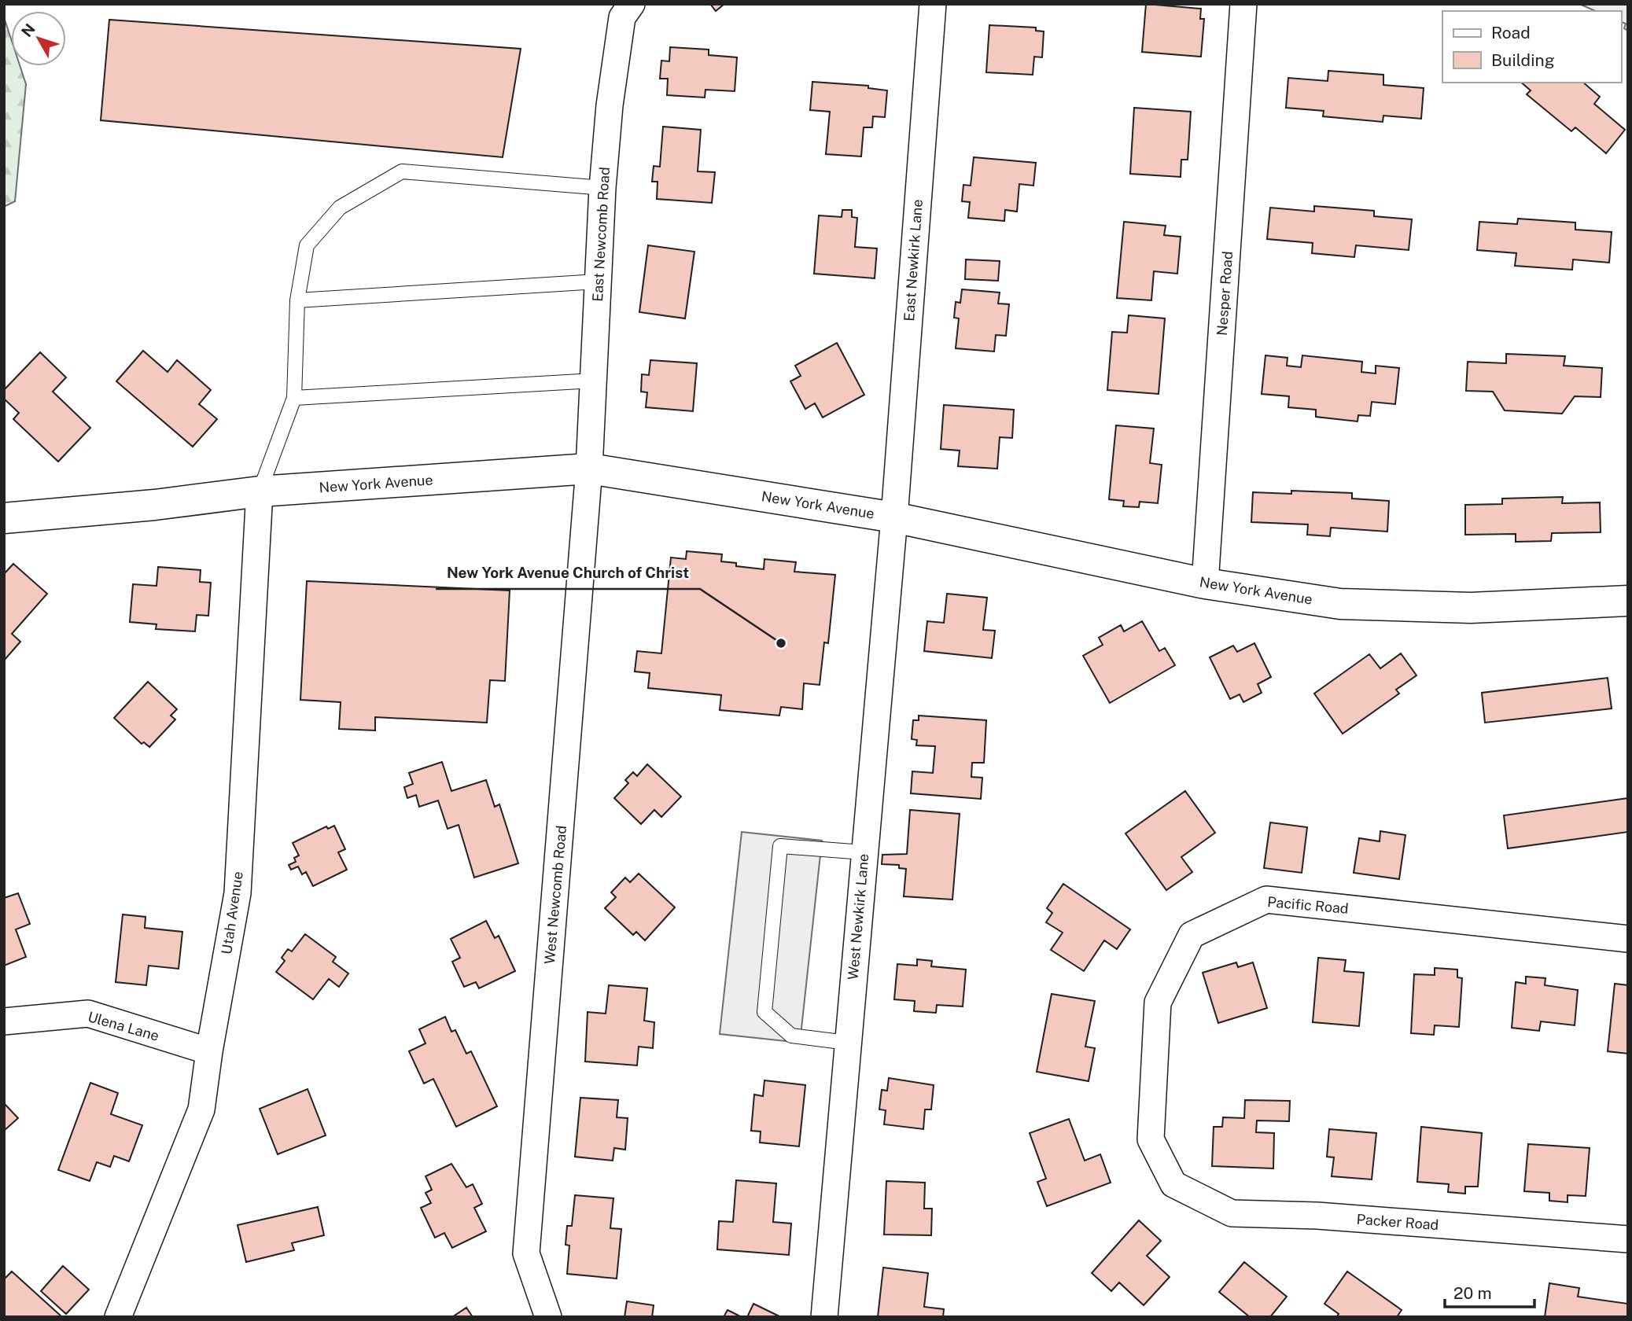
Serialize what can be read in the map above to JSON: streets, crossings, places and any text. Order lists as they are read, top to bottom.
{
  "streets": {
    "street": [
      "East Newcomb Road",
      "East Newkirk Lane",
      "Nesper Road",
      "New York Avenue",
      "West Newcomb Road",
      "Pacific Road",
      "Utah Avenue",
      "West Newkirk Lane",
      "Ulena Lane",
      "Packer Road"
    ]
  },
  "crossings": [
    ["East Newcomb Road", "New York Avenue"],
    ["East Newcomb Road", "West Newcomb Road"],
    ["East Newkirk Lane", "New York Avenue"],
    ["East Newkirk Lane", "West Newkirk Lane"],
    ["Nesper Road", "New York Avenue"],
    ["New York Avenue", "West Newcomb Road"],
    ["New York Avenue", "Utah Avenue"],
    ["New York Avenue", "West Newkirk Lane"],
    ["Pacific Road", "Packer Road"],
    ["Utah Avenue", "Ulena Lane"]
  ],
  "places": ["New York Avenue Church of Christ"],
  "legend": ["Road", "Building"],
  "scale_bar": "20 m",
  "north": "top left"
}
